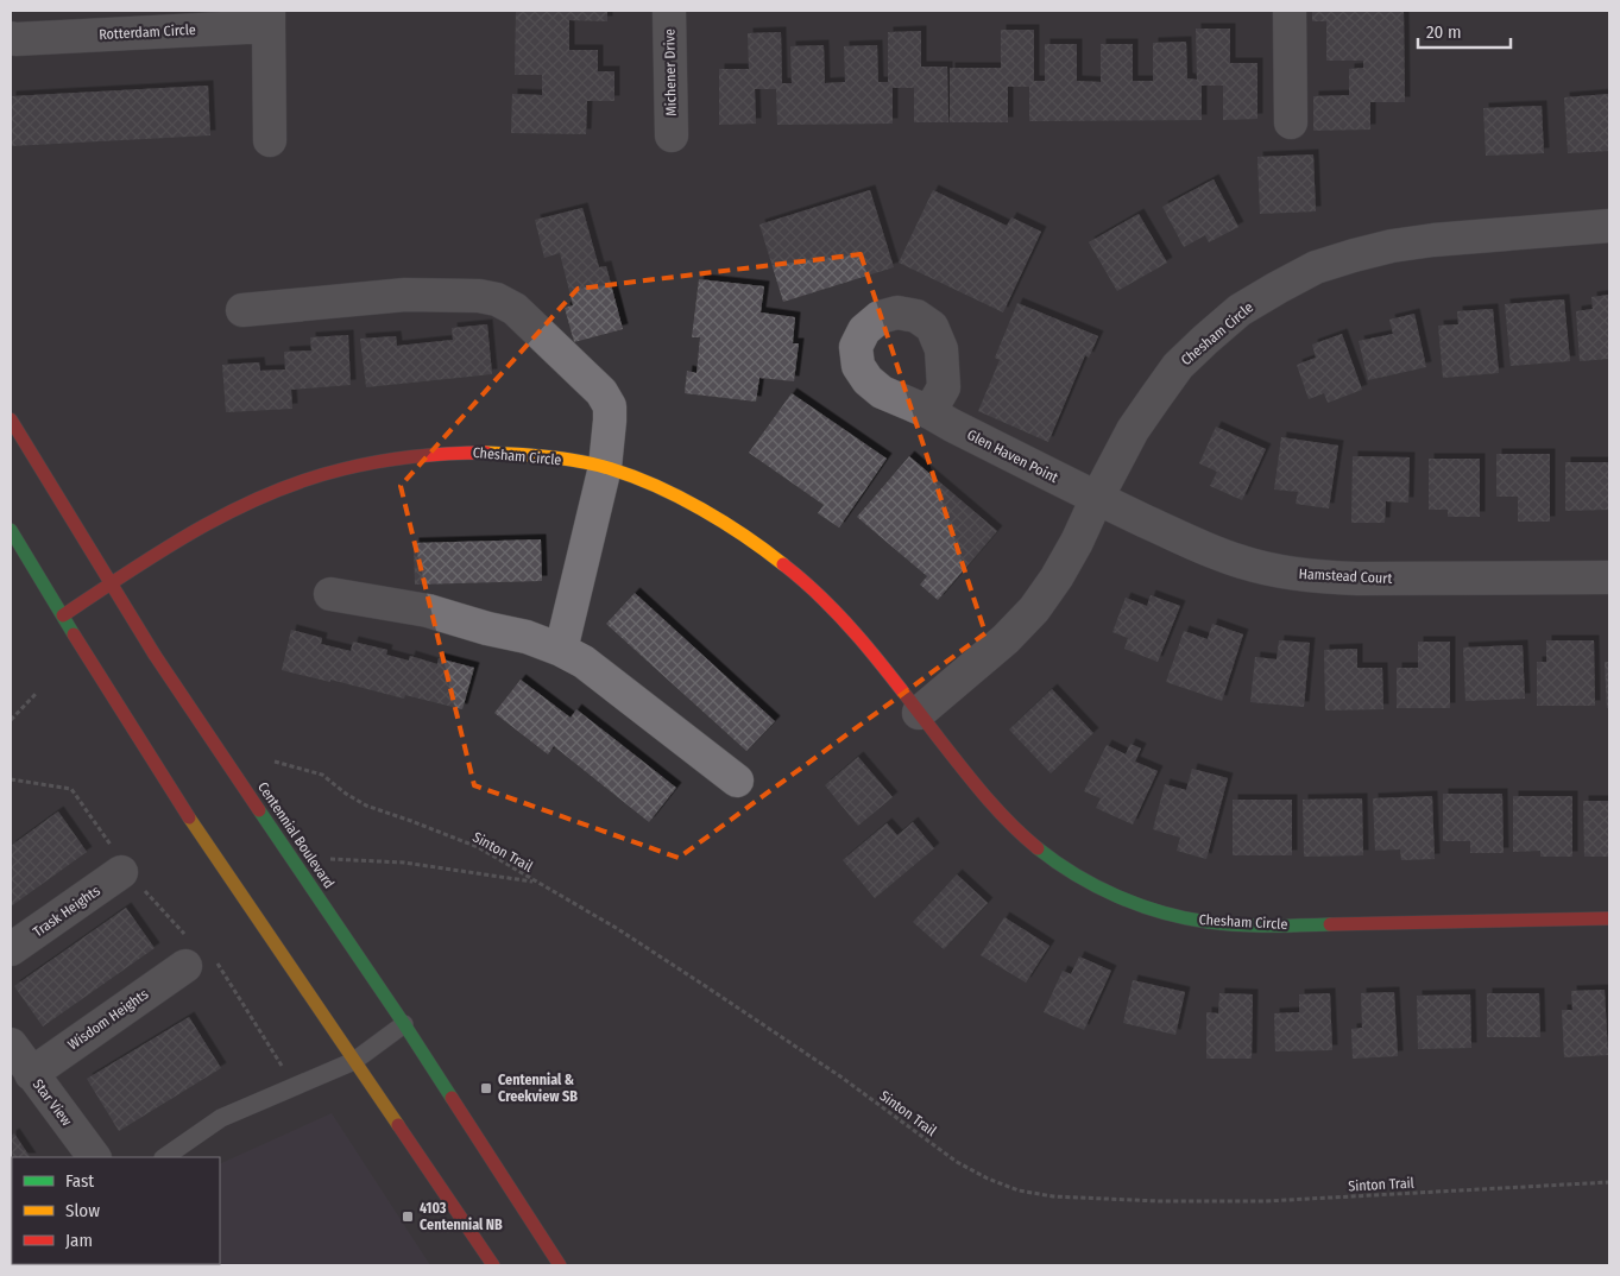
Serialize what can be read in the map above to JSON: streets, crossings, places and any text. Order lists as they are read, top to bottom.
{
  "streets": {
    "main road": ["Chesham Circle", "Centennial Boulevard"],
    "street": [
      "Rotterdam Circle",
      "Michener Drive",
      "Glen Haven Point",
      "Hamstead Court",
      "Trask Heights",
      "Wisdom Heights",
      "Star View"
    ],
    "path": ["Sinton Trail"]
  },
  "crossings": [
    ["Chesham Circle", "Glen Haven Point"],
    ["Chesham Circle", "Hamstead Court"],
    ["Chesham Circle", "Centennial Boulevard"],
    ["Glen Haven Point", "Hamstead Court"],
    ["Wisdom Heights", "Star View"]
  ],
  "places": {
    "transit": ["Centennial & Creekview SB", "4103 Centennial NB"]
  },
  "legend": ["Fast", "Slow", "Jam"],
  "scale_bar": "20 m"
}
